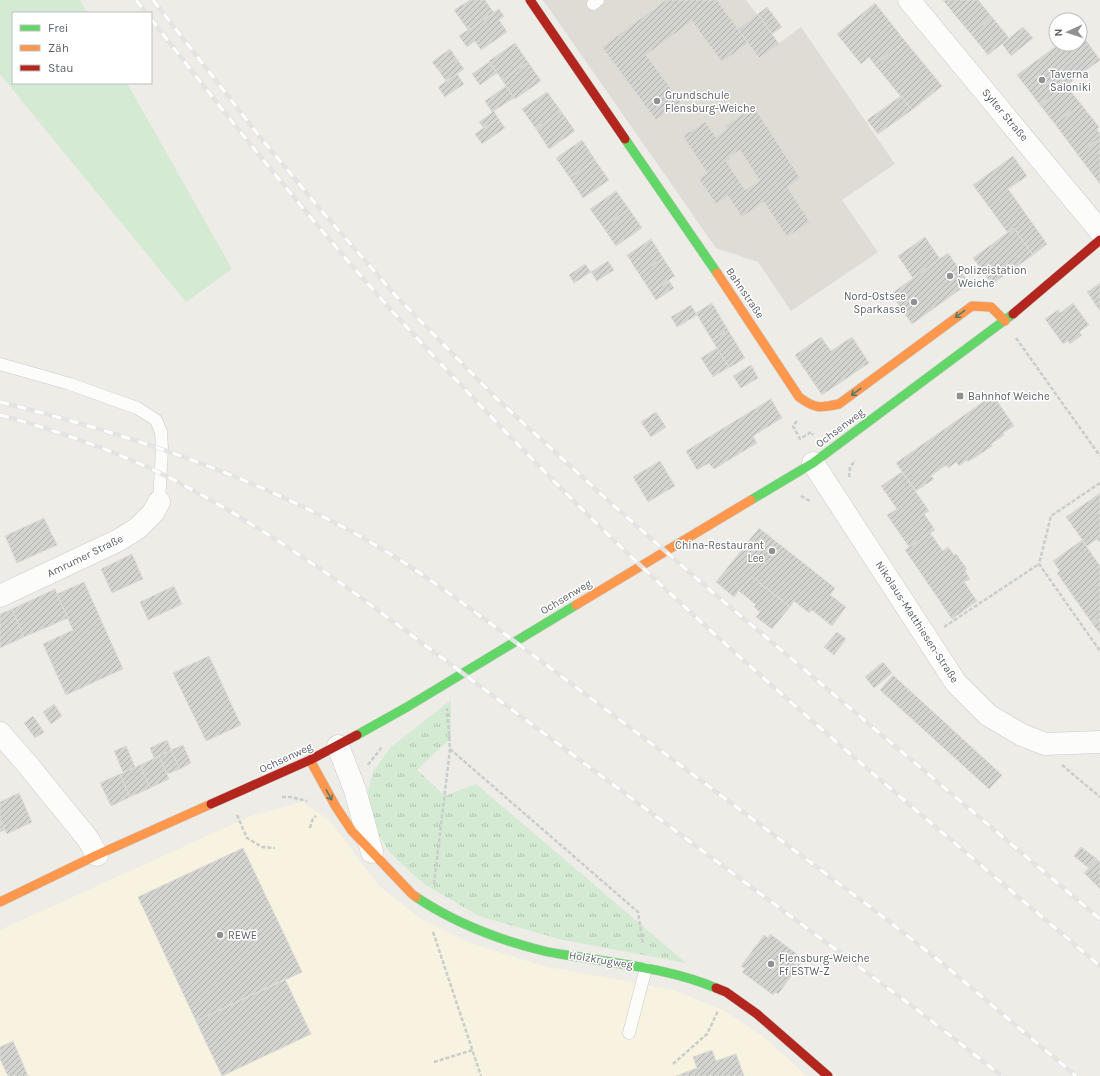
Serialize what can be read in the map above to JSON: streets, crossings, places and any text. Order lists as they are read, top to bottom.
{
  "streets": {
    "street": [
      "Sylter Straße",
      "Bahnstraße",
      "Ochsenweg",
      "Amrumer Straße",
      "Nikolaus-Matthiesen-Straße",
      "Holzkrugweg"
    ]
  },
  "crossings": [
    ["Bahnstraße", "Ochsenweg"],
    ["Ochsenweg", "Nikolaus-Matthiesen-Straße"],
    ["Ochsenweg", "Holzkrugweg"]
  ],
  "places": {
    "other": [
      "Taverna Saloniki",
      "Grundschule Flensburg-Weiche",
      "Polizeistation Weiche",
      "Nord-Ostsee Sparkasse",
      "China-Restaurant Lee",
      "REWE",
      "Flensburg-Weiche Ff ESTW-Z"
    ],
    "transit": ["Bahnhof Weiche"]
  },
  "legend": ["Frei", "Zäh", "Stau"],
  "north": "left"
}
